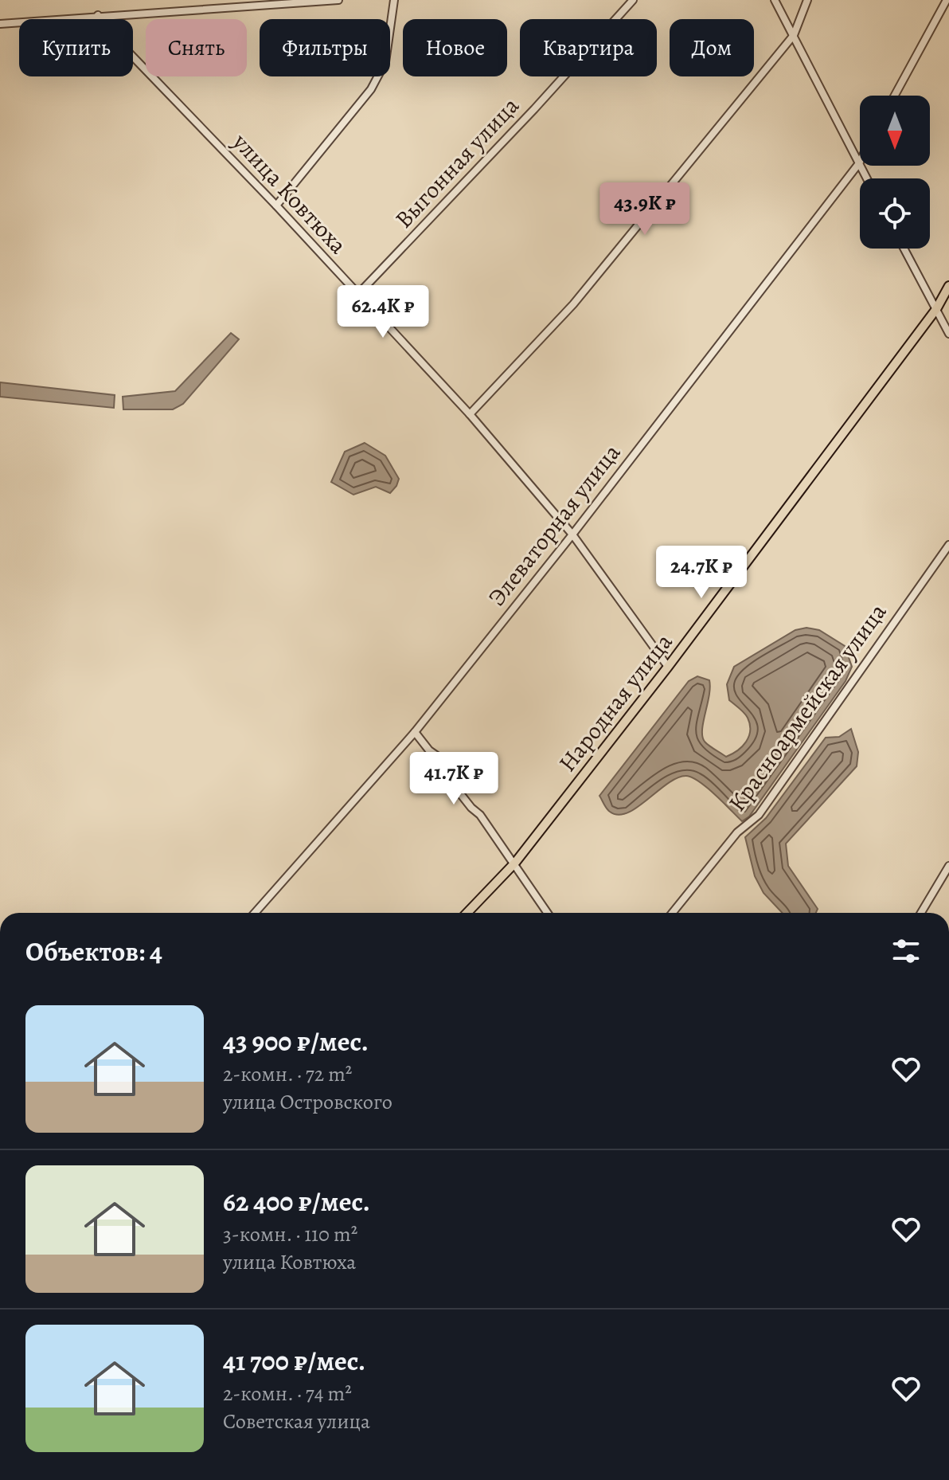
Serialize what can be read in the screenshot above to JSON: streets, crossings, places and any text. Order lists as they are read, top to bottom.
{
  "streets": {
    "main road": ["Народная улица"],
    "street": [
      "Выгонная улица",
      "улица Ковтюха",
      "Элеваторная улица",
      "Красноармейская улица"
    ]
  },
  "crossings": [
    ["Выгонная улица", "улица Ковтюха"],
    ["улица Ковтюха", "Элеваторная улица"],
    ["улица Ковтюха", "Народная улица"]
  ],
  "north": "bottom",
  "page": {
    "chip": [
      "Купить",
      "Снять",
      "Фильтры",
      "Новое",
      "Квартира",
      "Дом"
    ],
    "price": [
      "43.9K ₽",
      "62.4K ₽",
      "24.7K ₽",
      "41.7K ₽"
    ],
    "heading": "Объектов: 4",
    "list": [
      {
        "name": "43 900 ₽/мес.",
        "note": "2-комн. · 72 m² · улица Островского"
      },
      {
        "name": "62 400 ₽/мес.",
        "note": "3-комн. · 110 m² · улица Ковтюха"
      },
      {
        "name": "41 700 ₽/мес.",
        "note": "2-комн. · 74 m² · Советская улица"
      }
    ]
  }
}
